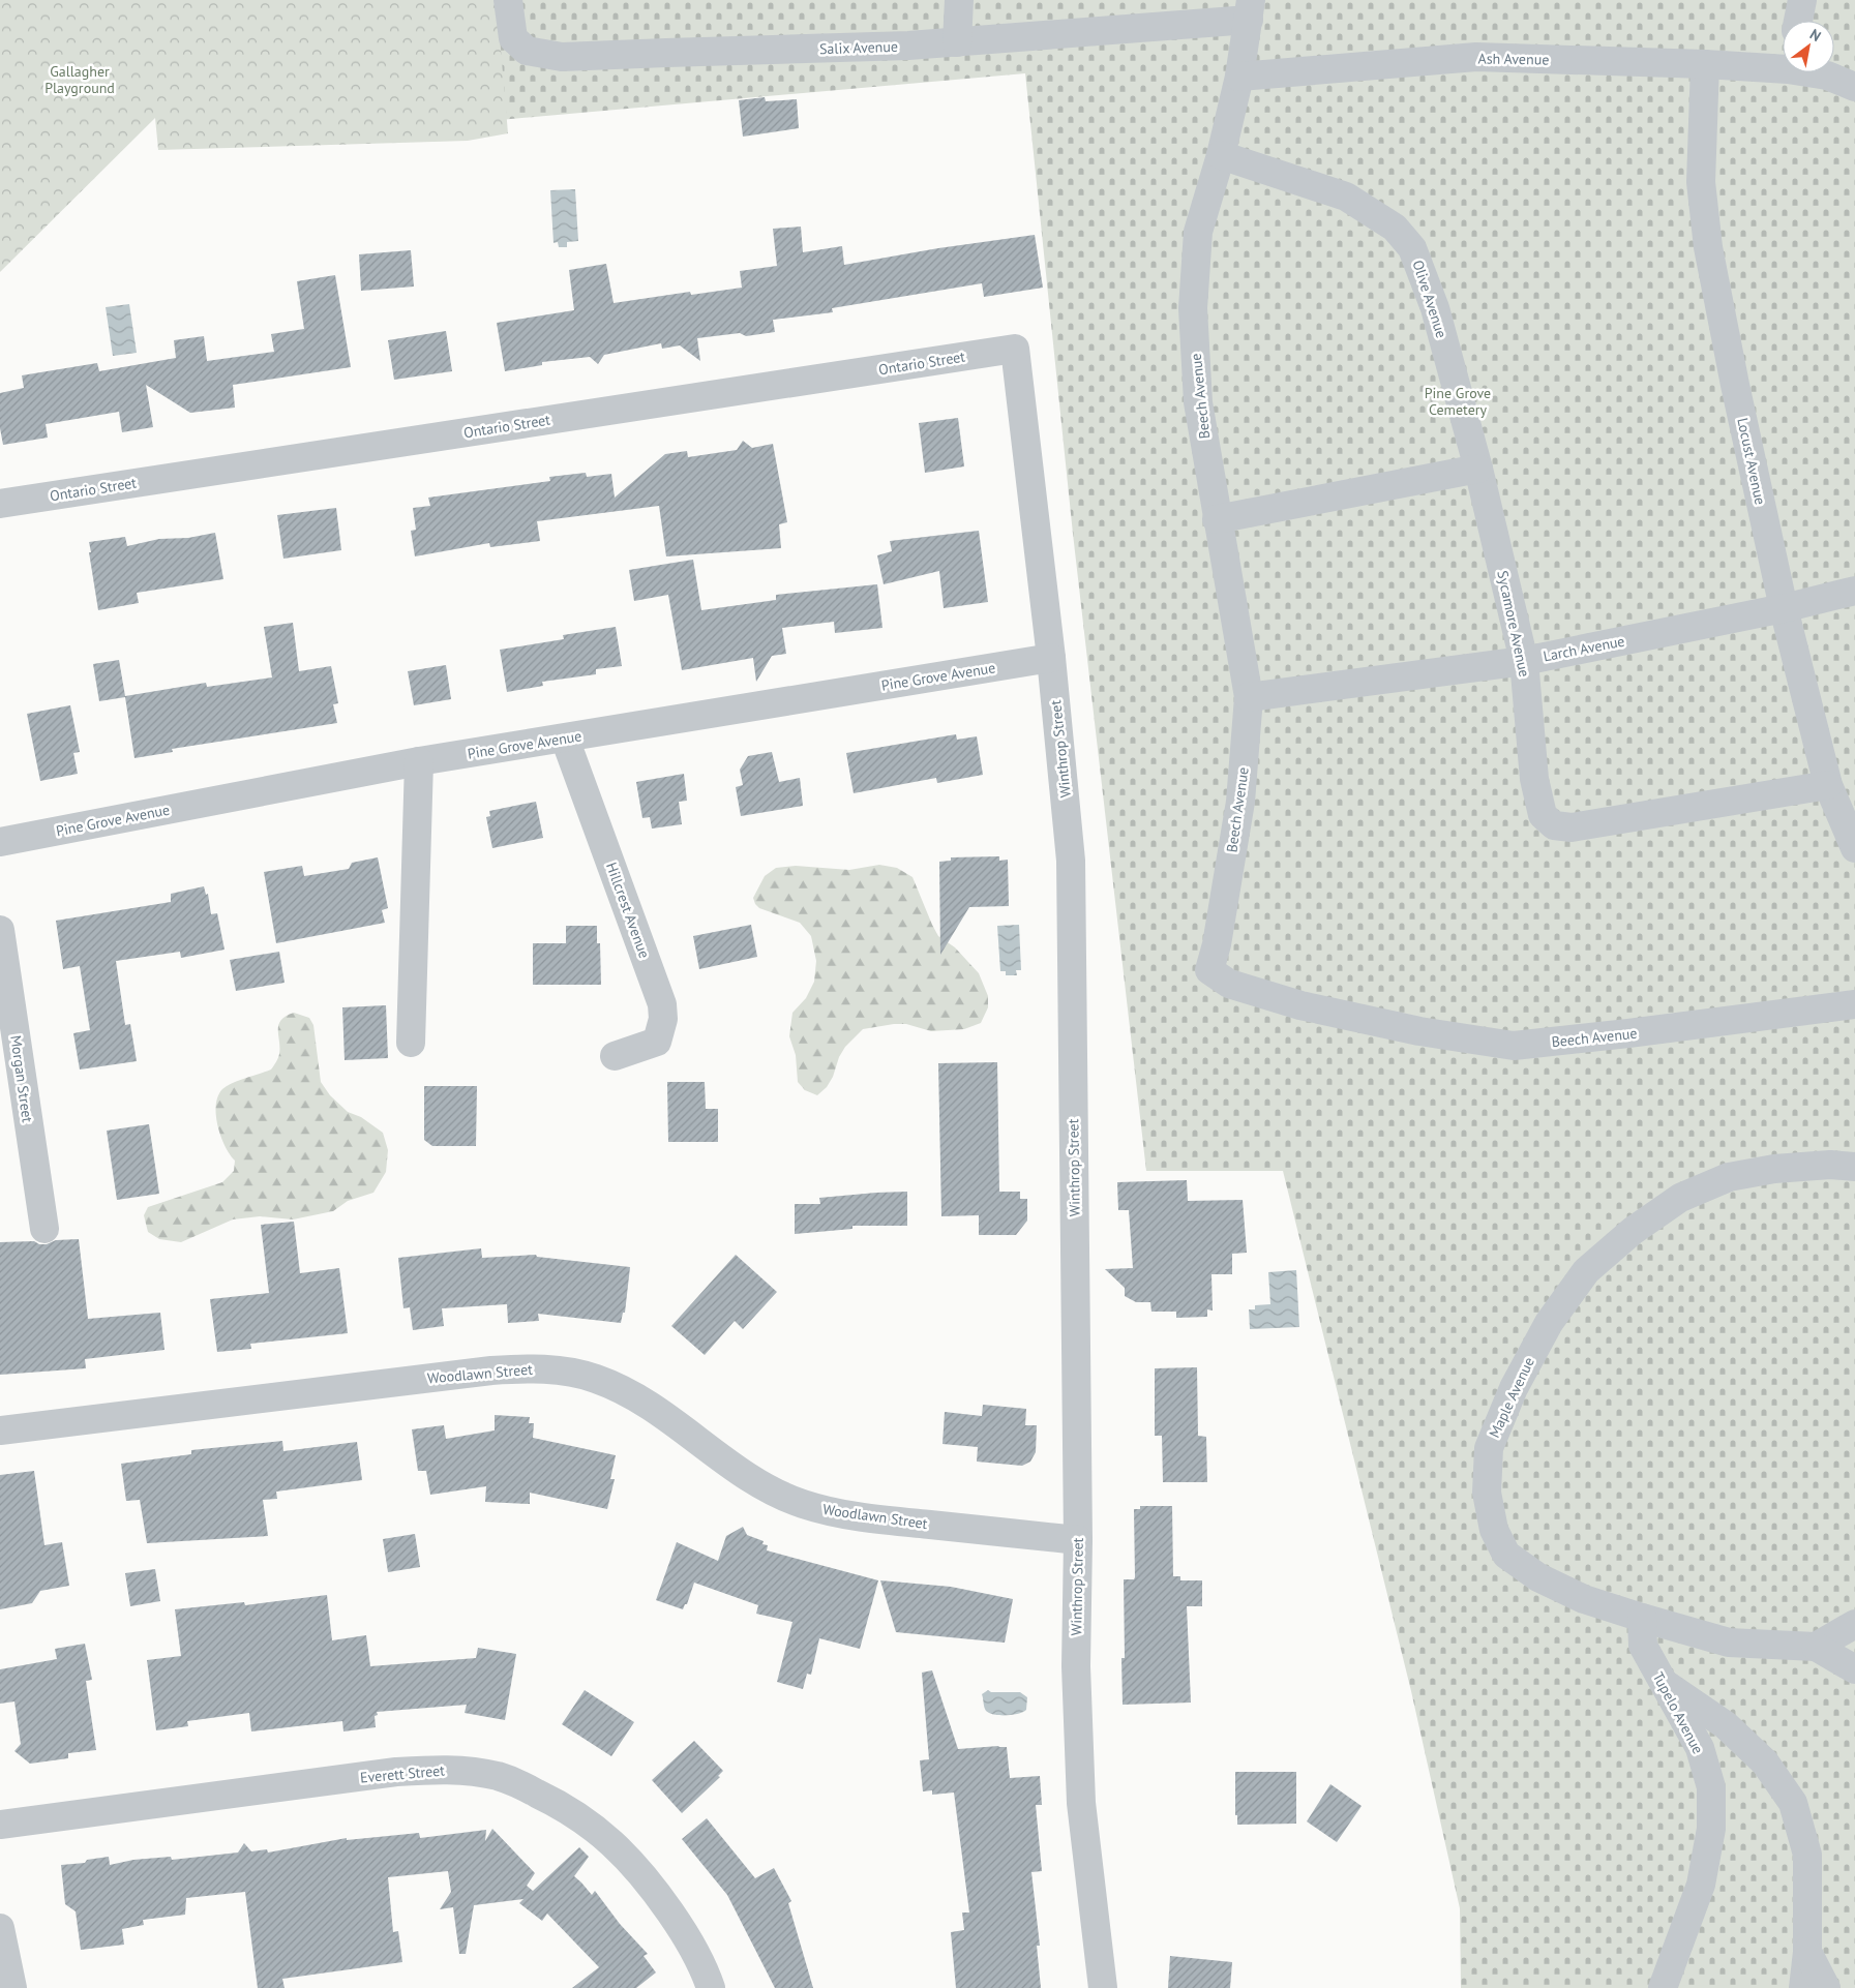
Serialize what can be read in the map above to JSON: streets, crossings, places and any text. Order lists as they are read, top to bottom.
{
  "streets": {
    "street": [
      "Salix Avenue",
      "Ash Avenue",
      "Olive Avenue",
      "Ontario Street",
      "Beech Avenue",
      "Locust Avenue",
      "Sycamore Avenue",
      "Larch Avenue",
      "Pine Grove Avenue",
      "Winthrop Street",
      "Hillcrest Avenue",
      "Morgan Street",
      "Woodlawn Street",
      "Maple Avenue",
      "Tupelo Avenue",
      "Everett Street"
    ]
  },
  "crossings": [
    ["Salix Avenue", "Beech Avenue"],
    ["Ash Avenue", "Beech Avenue"],
    ["Ash Avenue", "Locust Avenue"],
    ["Olive Avenue", "Beech Avenue"],
    ["Olive Avenue", "Sycamore Avenue"],
    ["Ontario Street", "Winthrop Street"],
    ["Beech Avenue", "Larch Avenue"],
    ["Locust Avenue", "Sycamore Avenue"],
    ["Locust Avenue", "Larch Avenue"],
    ["Sycamore Avenue", "Larch Avenue"],
    ["Pine Grove Avenue", "Winthrop Street"],
    ["Pine Grove Avenue", "Hillcrest Avenue"],
    ["Winthrop Street", "Woodlawn Street"],
    ["Maple Avenue", "Tupelo Avenue"]
  ],
  "parks": ["Gallagher Playground", "Pine Grove Cemetery"],
  "north": "top right"
}
